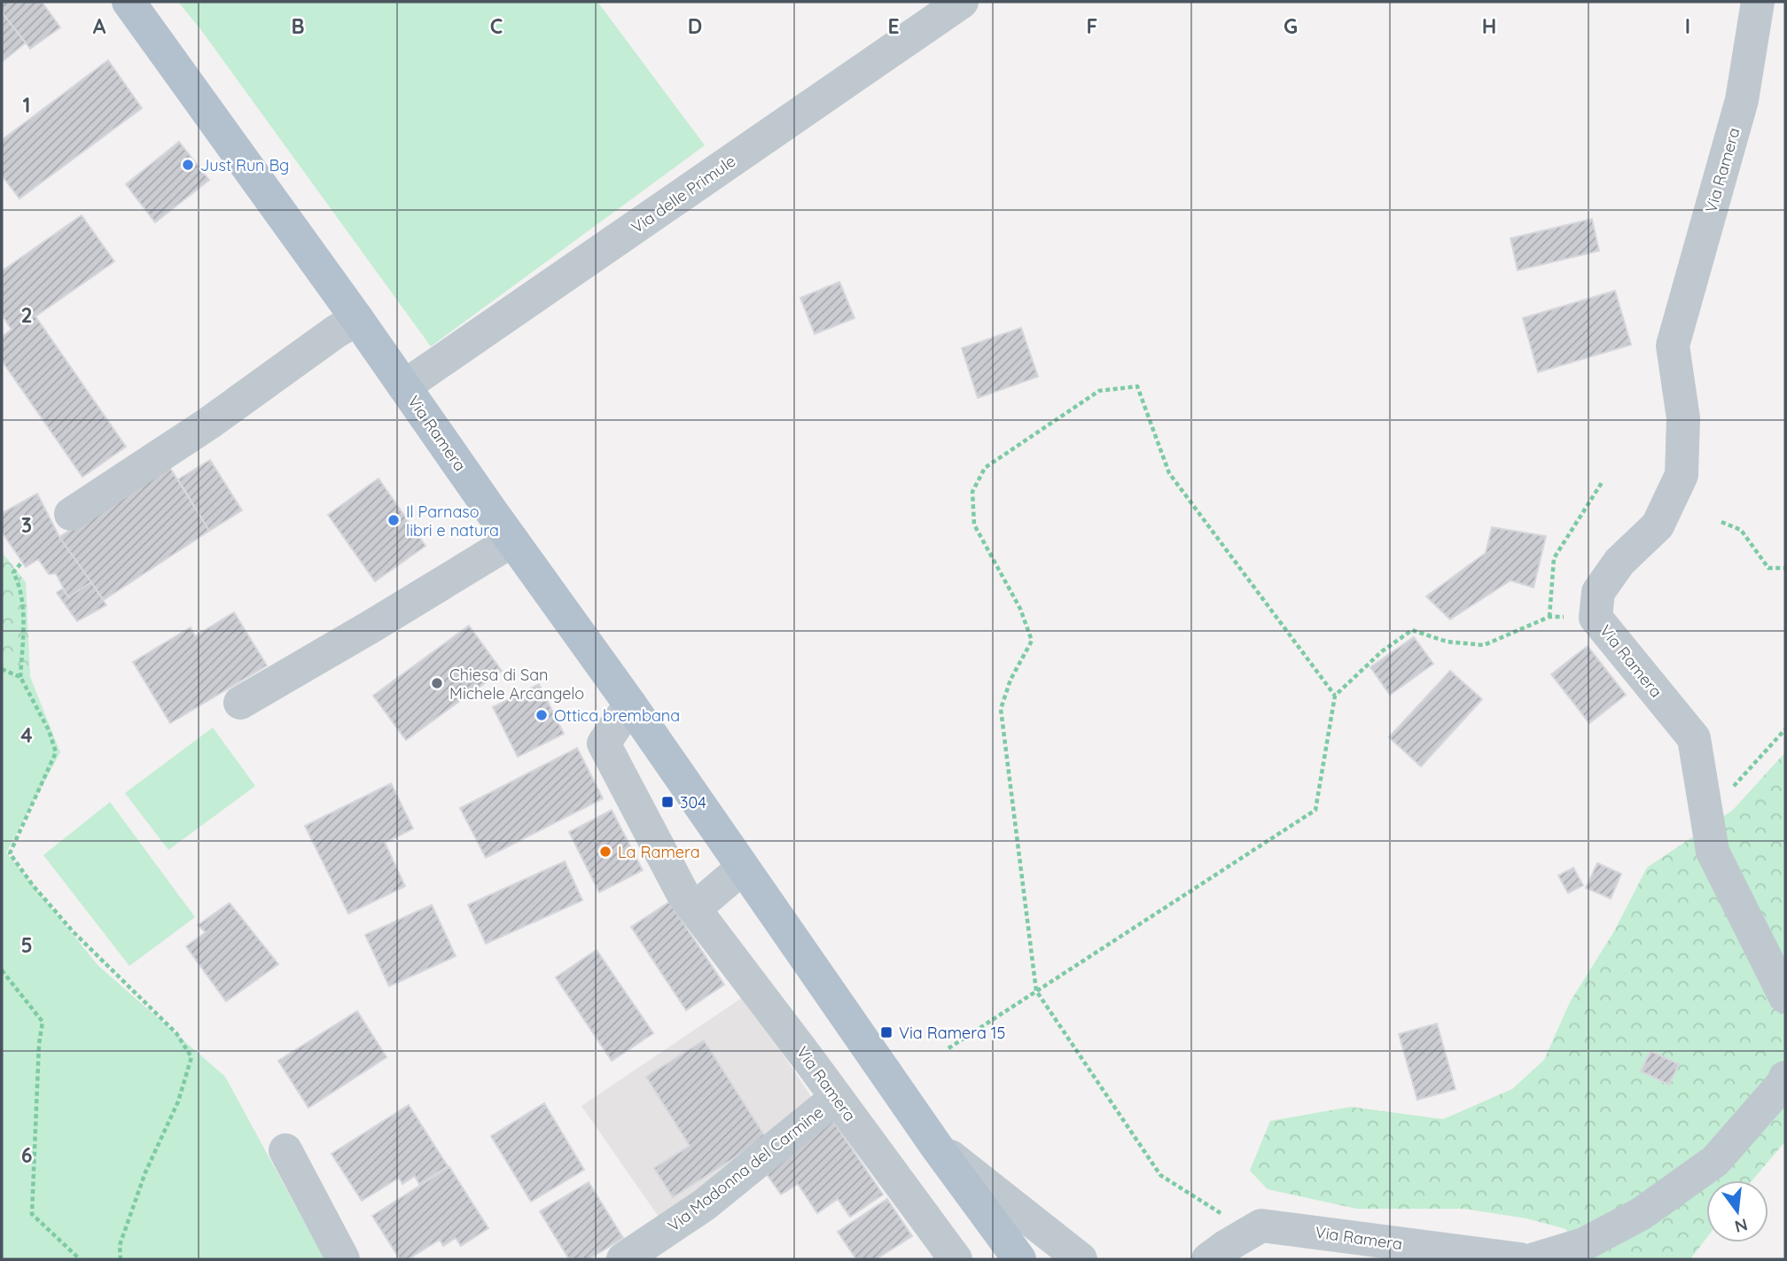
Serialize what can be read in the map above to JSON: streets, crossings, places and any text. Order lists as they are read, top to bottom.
{
  "streets": {
    "main road": ["Via Ramera"],
    "street": ["Via delle Primule", "Via Madonna del Carmine"]
  },
  "crossings": [
    ["Via Ramera", "Via delle Primule"],
    ["Via Ramera", "Via Madonna del Carmine"]
  ],
  "places": {
    "other": [
      "Just Run Bg",
      "Il Parnaso libri e natura",
      "Chiesa di San Michele Arcangelo",
      "Ottica brembana",
      "La Ramera"
    ],
    "transit": ["304", "Via Ramera 15"]
  },
  "north": "bottom",
  "grid": {
    "columns": [
      "A",
      "B",
      "C",
      "D",
      "E",
      "F",
      "G",
      "H",
      "I"
    ],
    "rows": [
      "1",
      "2",
      "3",
      "4",
      "5",
      "6"
    ]
  }
}
